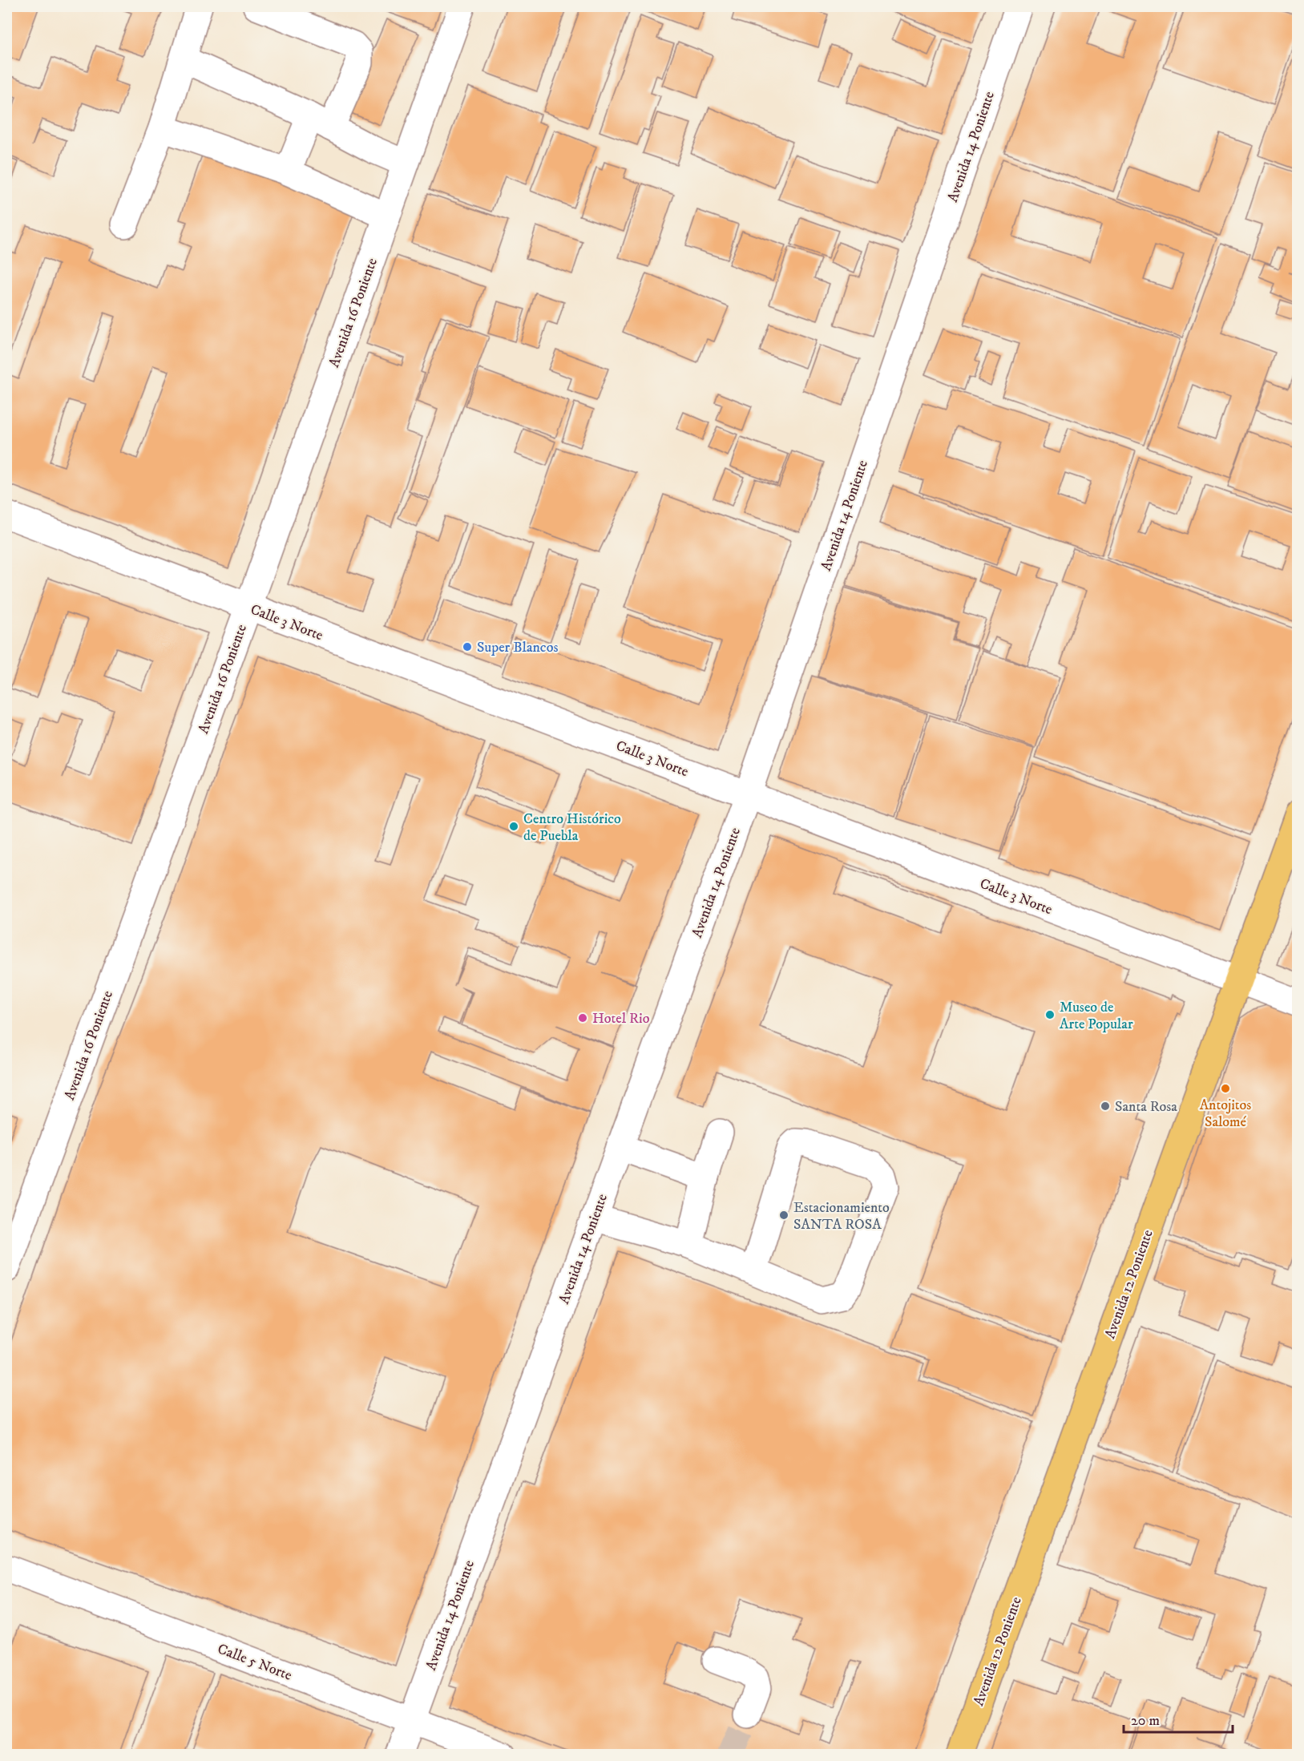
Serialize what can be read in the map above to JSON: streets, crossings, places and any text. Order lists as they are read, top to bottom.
{
  "streets": {
    "main road": ["Avenida 12 Poniente"],
    "street": [
      "Avenida 14 Poniente",
      "Avenida 16 Poniente",
      "Calle 3 Norte",
      "Calle 5 Norte"
    ]
  },
  "crossings": [
    ["Avenida 14 Poniente", "Calle 3 Norte"],
    ["Avenida 14 Poniente", "Calle 5 Norte"],
    ["Avenida 16 Poniente", "Calle 3 Norte"],
    ["Calle 3 Norte", "Avenida 12 Poniente"]
  ],
  "places": [
    "Super Blancos",
    "Centro Histórico de Puebla",
    "Museo de Arte Popular",
    "Hotel Rio",
    "Antojitos Salomé",
    "Santa Rosa",
    "Estacionamiento SANTA ROSA"
  ],
  "scale_bar": "20 m"
}
